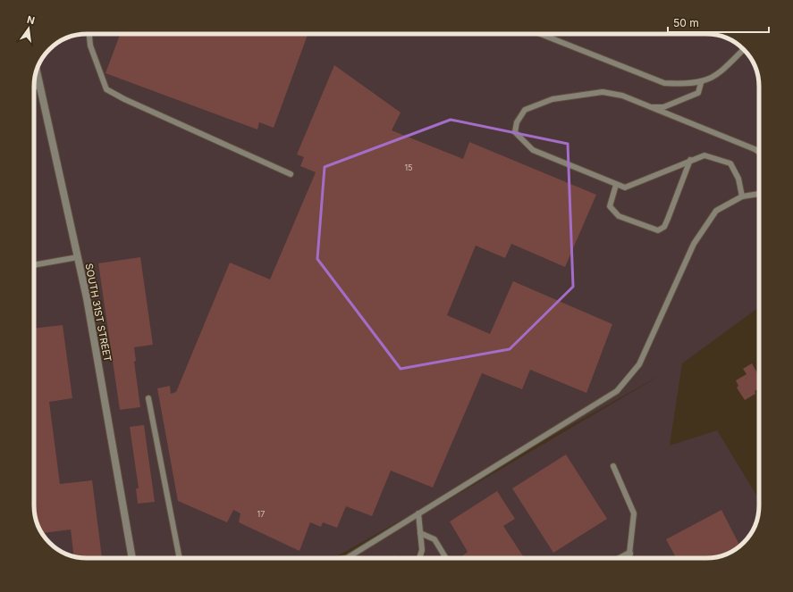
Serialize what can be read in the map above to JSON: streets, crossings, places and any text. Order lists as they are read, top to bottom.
{
  "streets": {
    "street": ["SOUTH 31ST STREET"]
  },
  "house_numbers": ["15", "17"],
  "scale_bar": "50 m",
  "north": "top"
}
